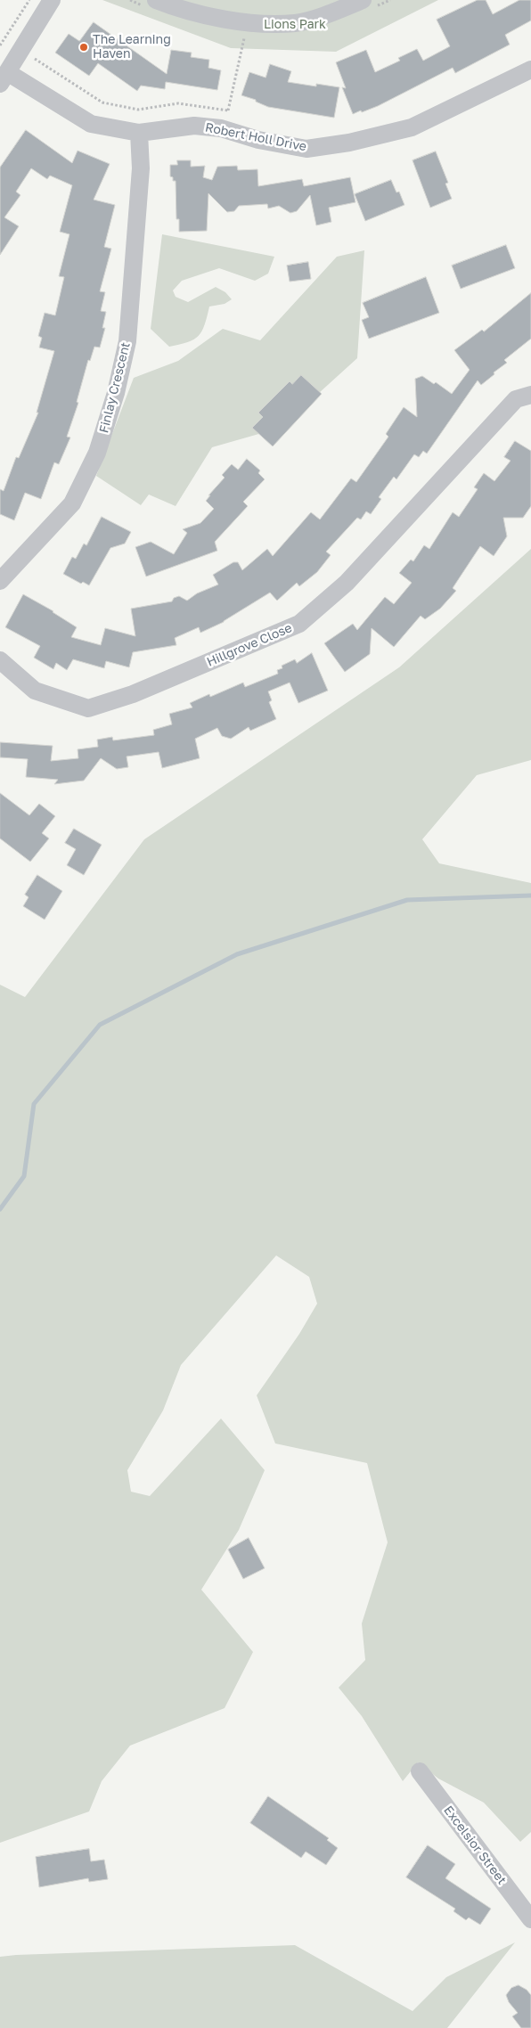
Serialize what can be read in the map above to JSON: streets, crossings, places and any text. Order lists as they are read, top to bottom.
{
  "streets": {
    "street": [
      "Robert Holl Drive",
      "Finlay Crescent",
      "Hillgrove Close",
      "Excelsior Street"
    ]
  },
  "crossings": [
    ["Robert Holl Drive", "Finlay Crescent"]
  ],
  "parks": ["Lions Park"],
  "places": ["The Learning Haven"]
}
